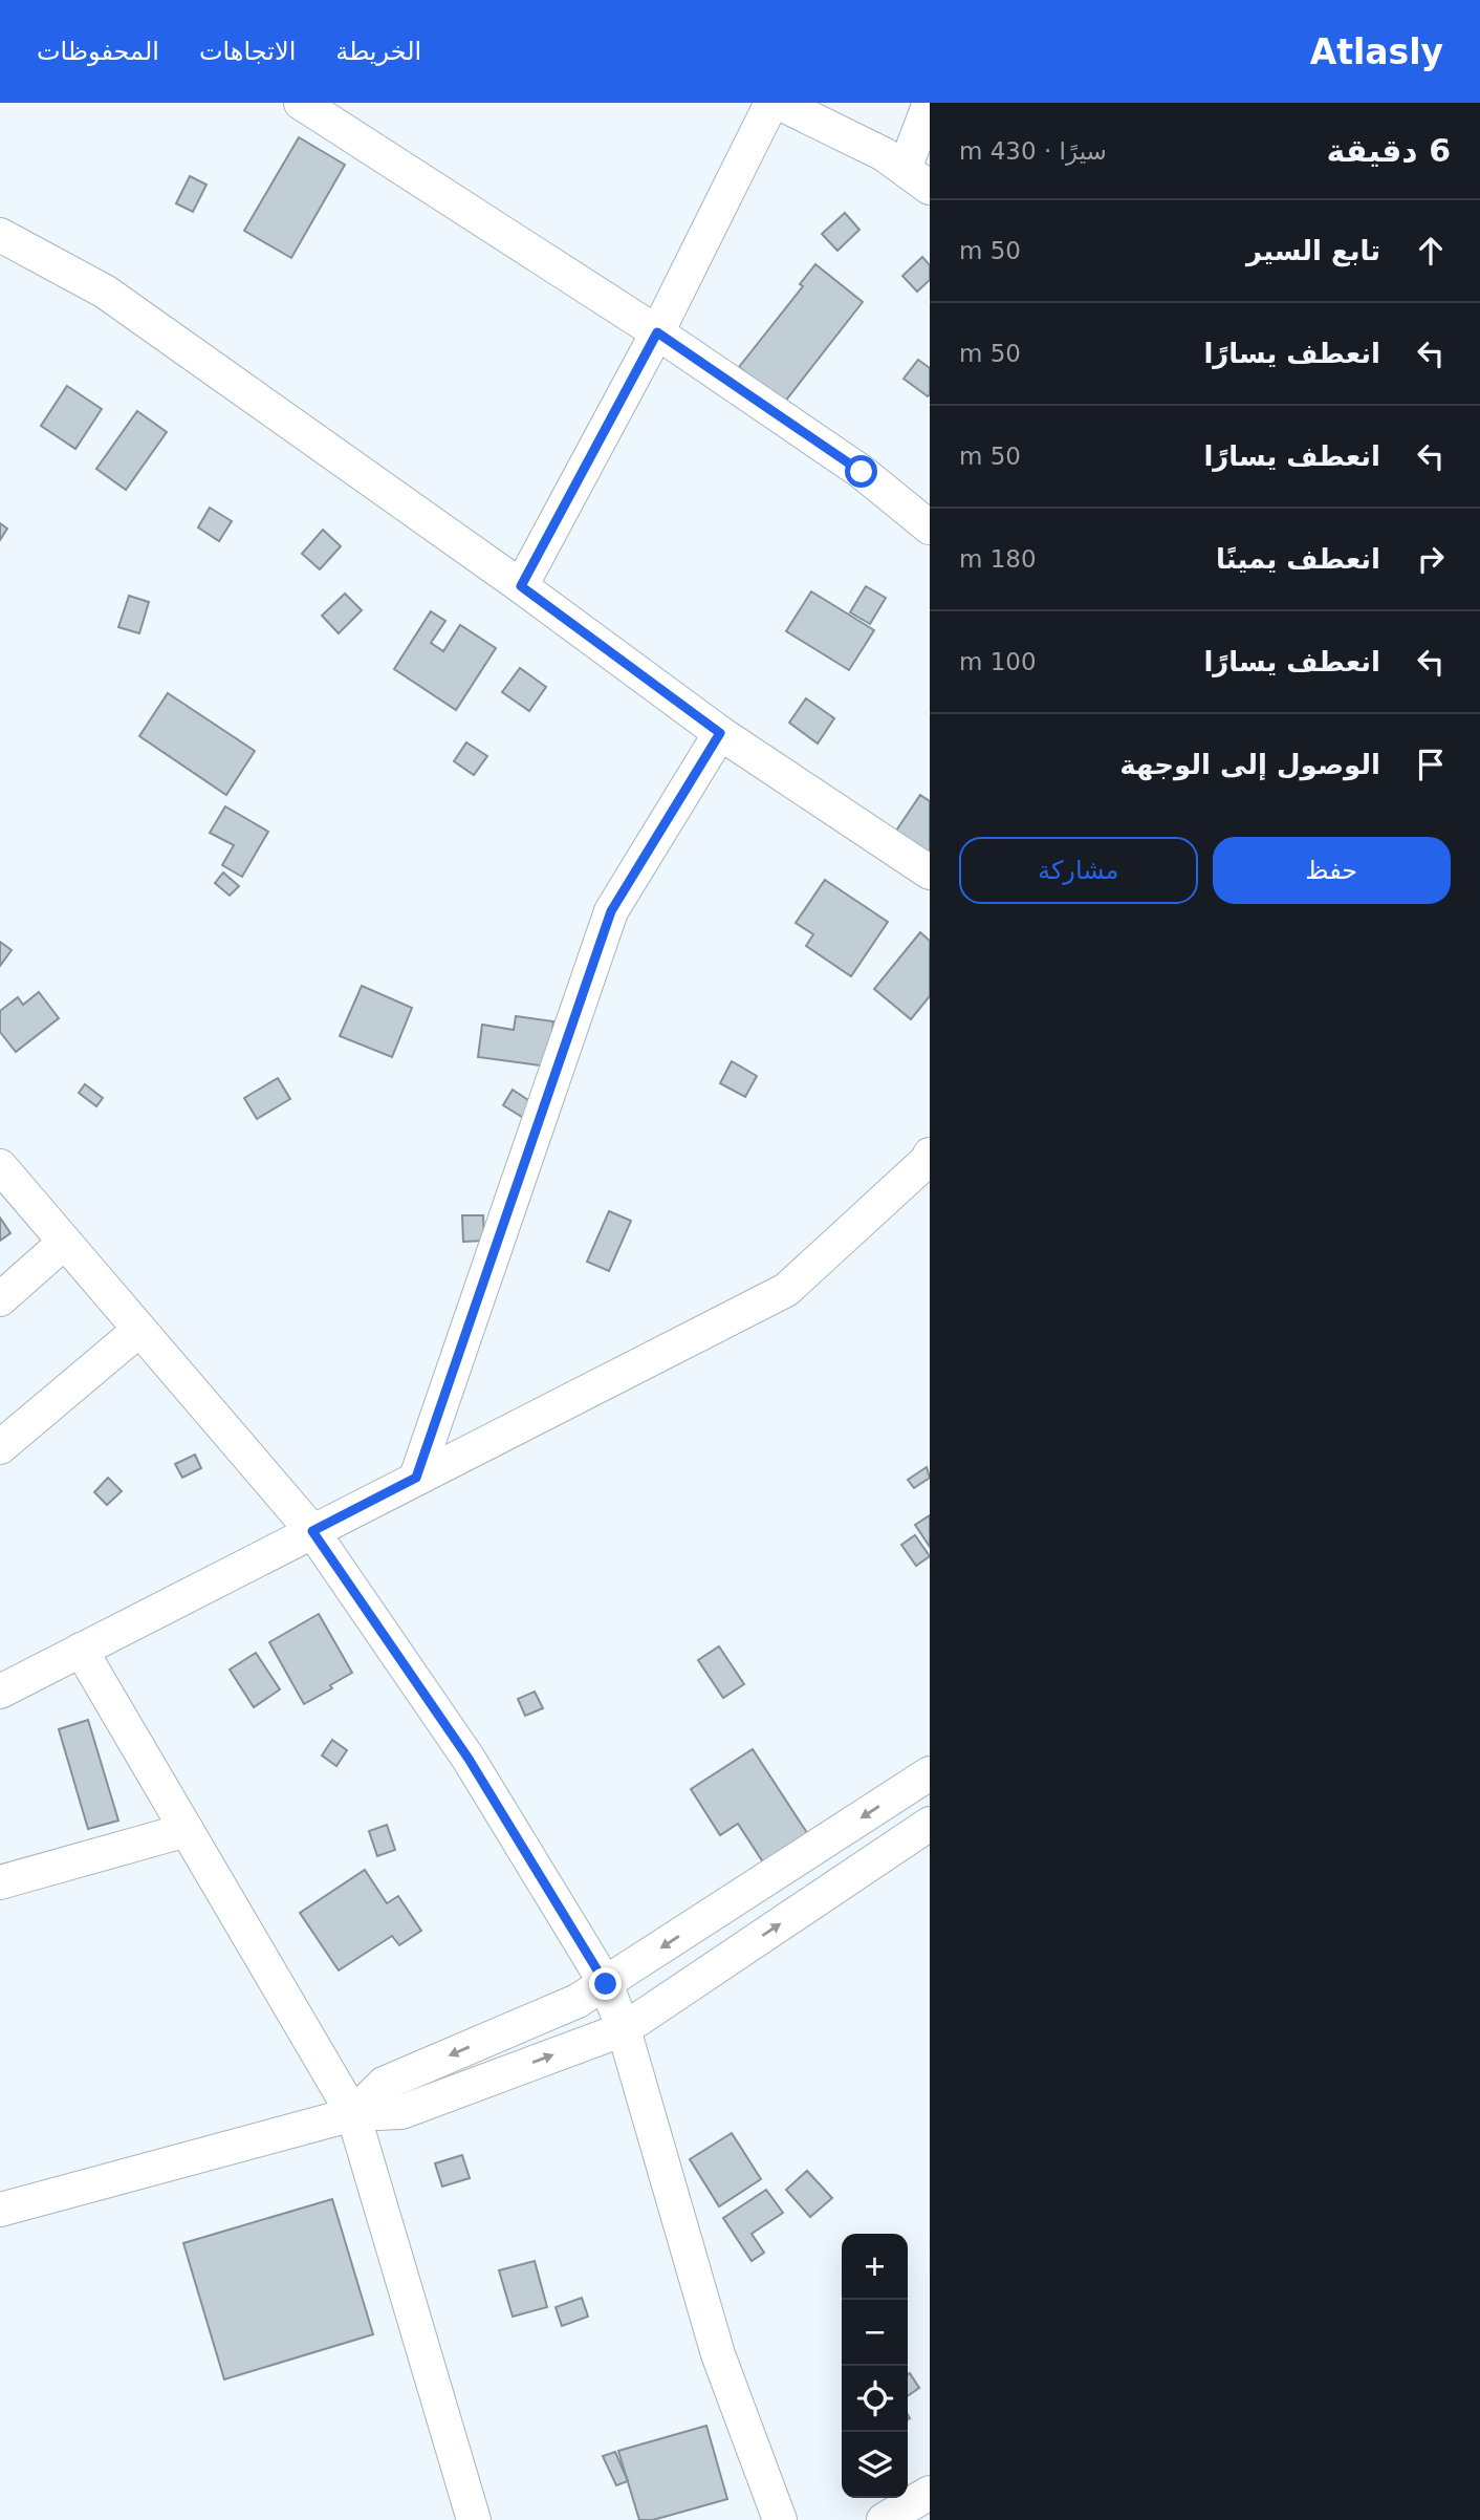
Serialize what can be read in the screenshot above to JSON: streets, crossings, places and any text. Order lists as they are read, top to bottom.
{
  "page": {
    "header": "Atlasly",
    "nav": ["الخريطة", "الاتجاهات", "المحفوظات"],
    "heading": ["6 دقيقة", "سيرًا · 430 m"],
    "list": [
      ["تابع السير", "50 m"],
      ["انعطف يسارًا", "50 m"],
      ["انعطف يسارًا", "50 m"],
      ["انعطف يمينًا", "180 m"],
      ["انعطف يسارًا", "100 m"],
      "الوصول إلى الوجهة"
    ],
    "buttons": ["حفظ", "مشاركة"],
    "map_buttons": ["+", "−"]
  }
}
